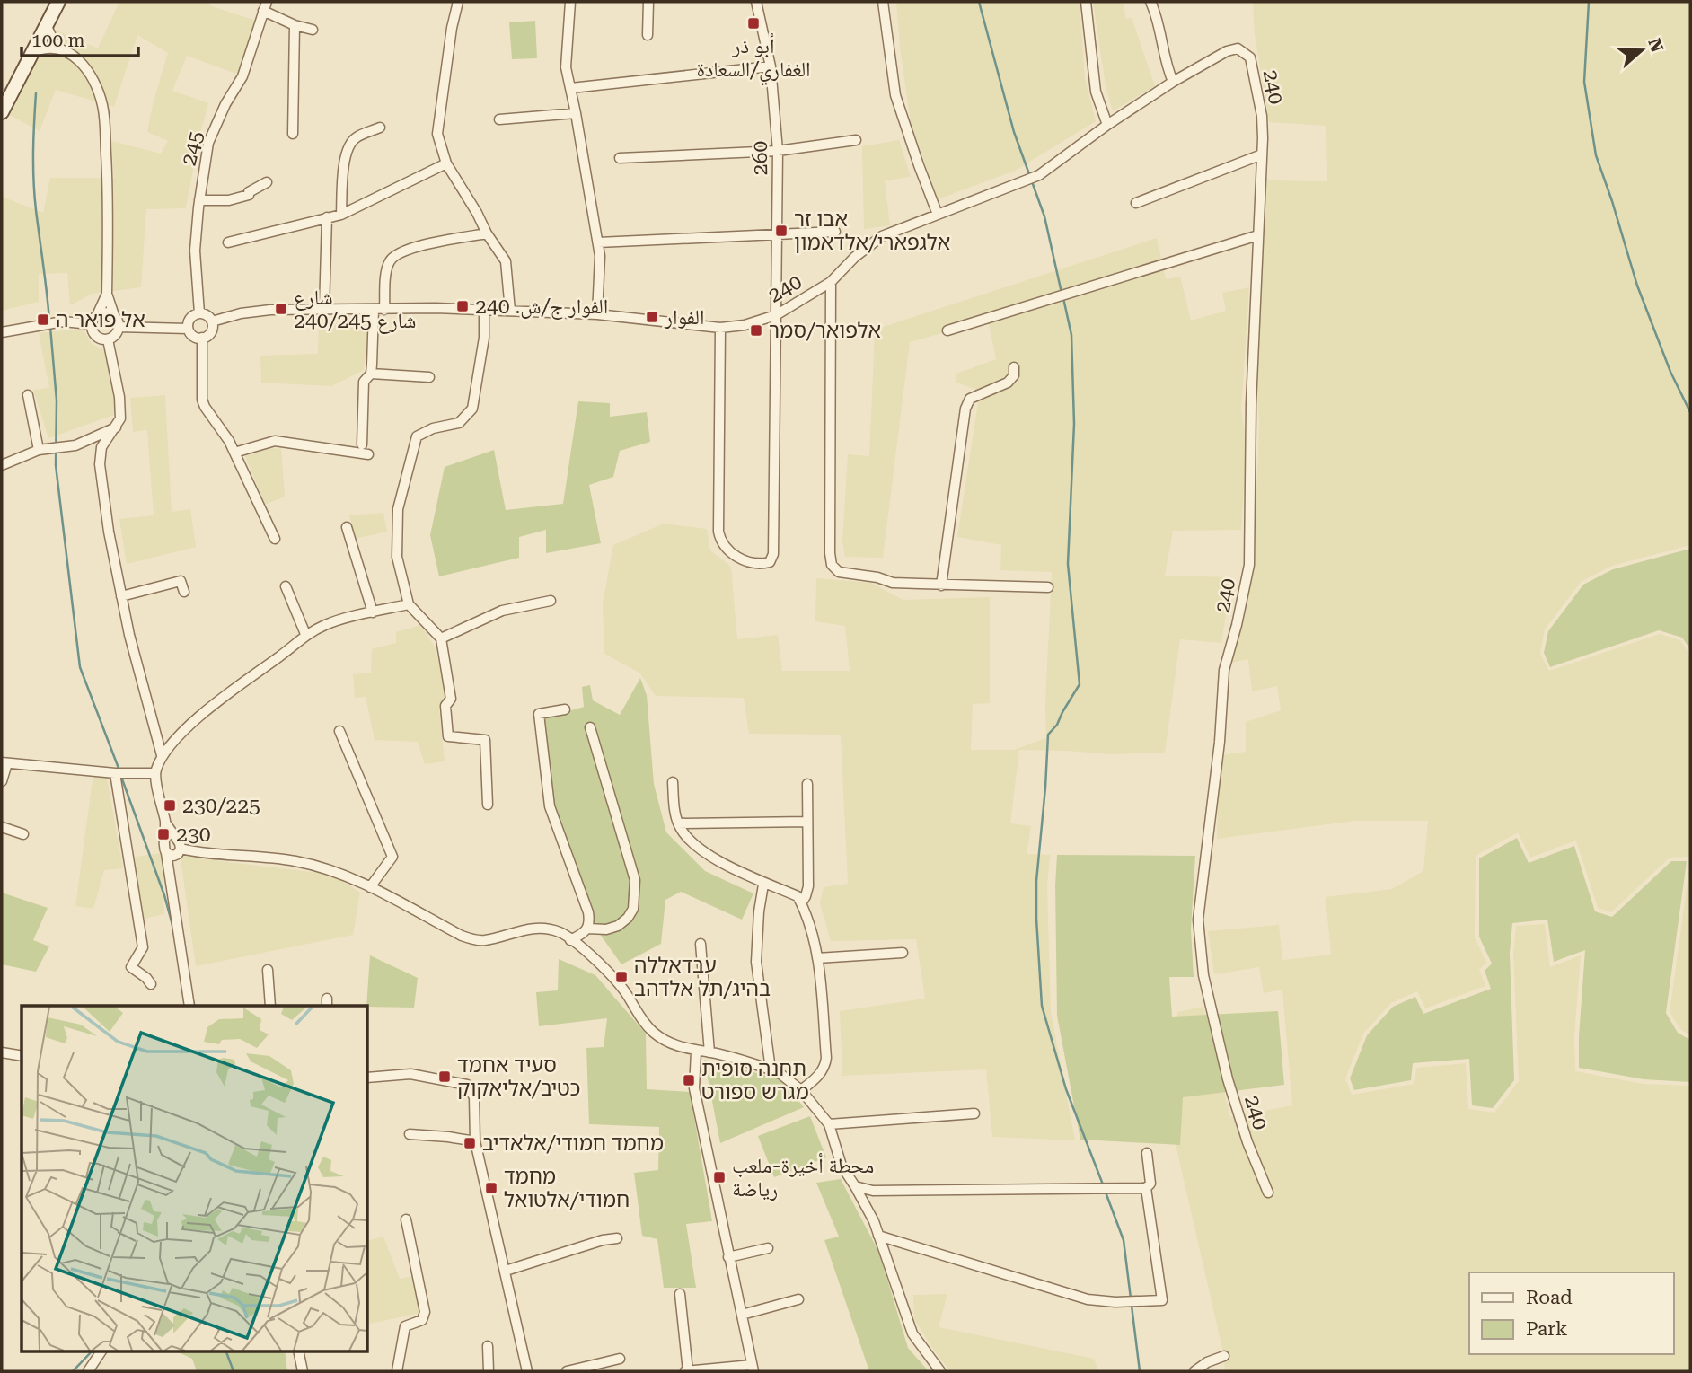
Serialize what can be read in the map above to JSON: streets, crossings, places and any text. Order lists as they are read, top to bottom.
{
  "streets": {
    "street": ["240", "245", "260"]
  },
  "crossings": [
    ["240", "245"],
    ["240", "260"]
  ],
  "places": {
    "transit": [
      "أبو ذر الغفاري/السعادة",
      "אבו זר אלגפארי/אלדאמון",
      "الفوار ج/ش. 240",
      "شارع 240/شارع 245",
      "الفوار",
      "אל פואר ה",
      "אלפואר/סמר",
      "230/225",
      "230",
      "עבדאללה בהיג/תל אלדהב",
      "סעיד אחמד כטיב/אליאקוק",
      "תחנה סופית מגרש ספורט",
      "מחמד חמודי/אלאדיב",
      "محطة أخيرة-ملعب رياضة",
      "מחמד חמודי/אלטואל"
    ]
  },
  "legend": ["Road", "Park"],
  "scale_bar": "100 m",
  "north": "right"
}
